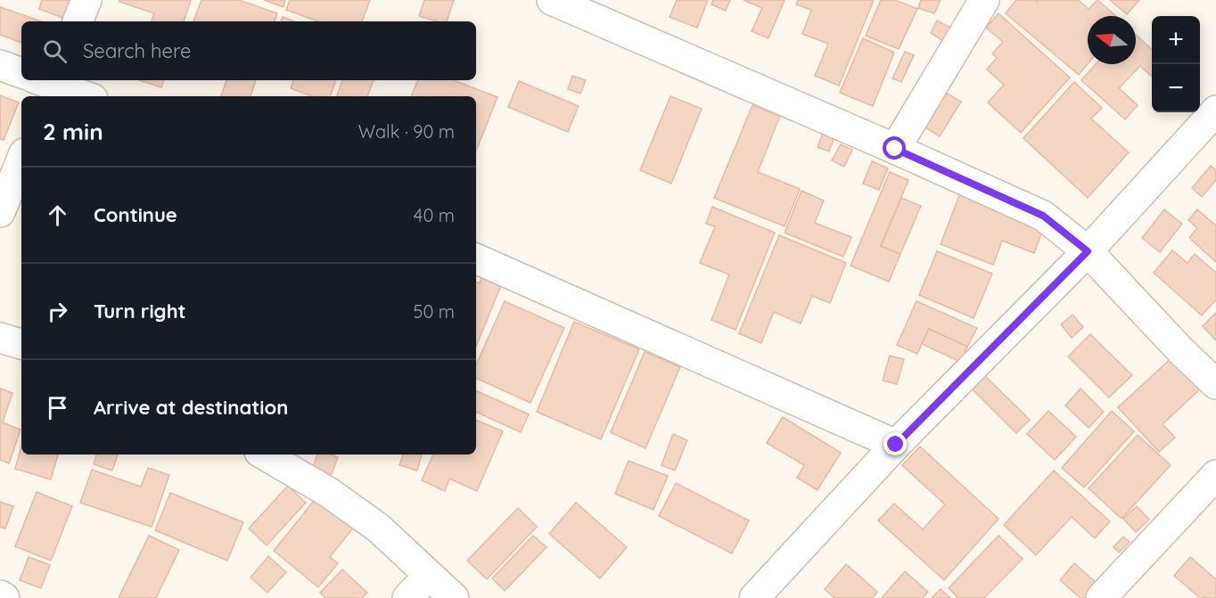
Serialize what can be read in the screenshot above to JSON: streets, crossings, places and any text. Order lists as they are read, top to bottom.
{
  "north": "left",
  "page": {
    "map_buttons": ["+", "−"],
    "search": "Search here",
    "heading": ["2 min", "Walk · 90 m"],
    "list": [
      ["Continue", "40 m"],
      ["Turn right", "50 m"],
      "Arrive at destination"
    ]
  }
}
